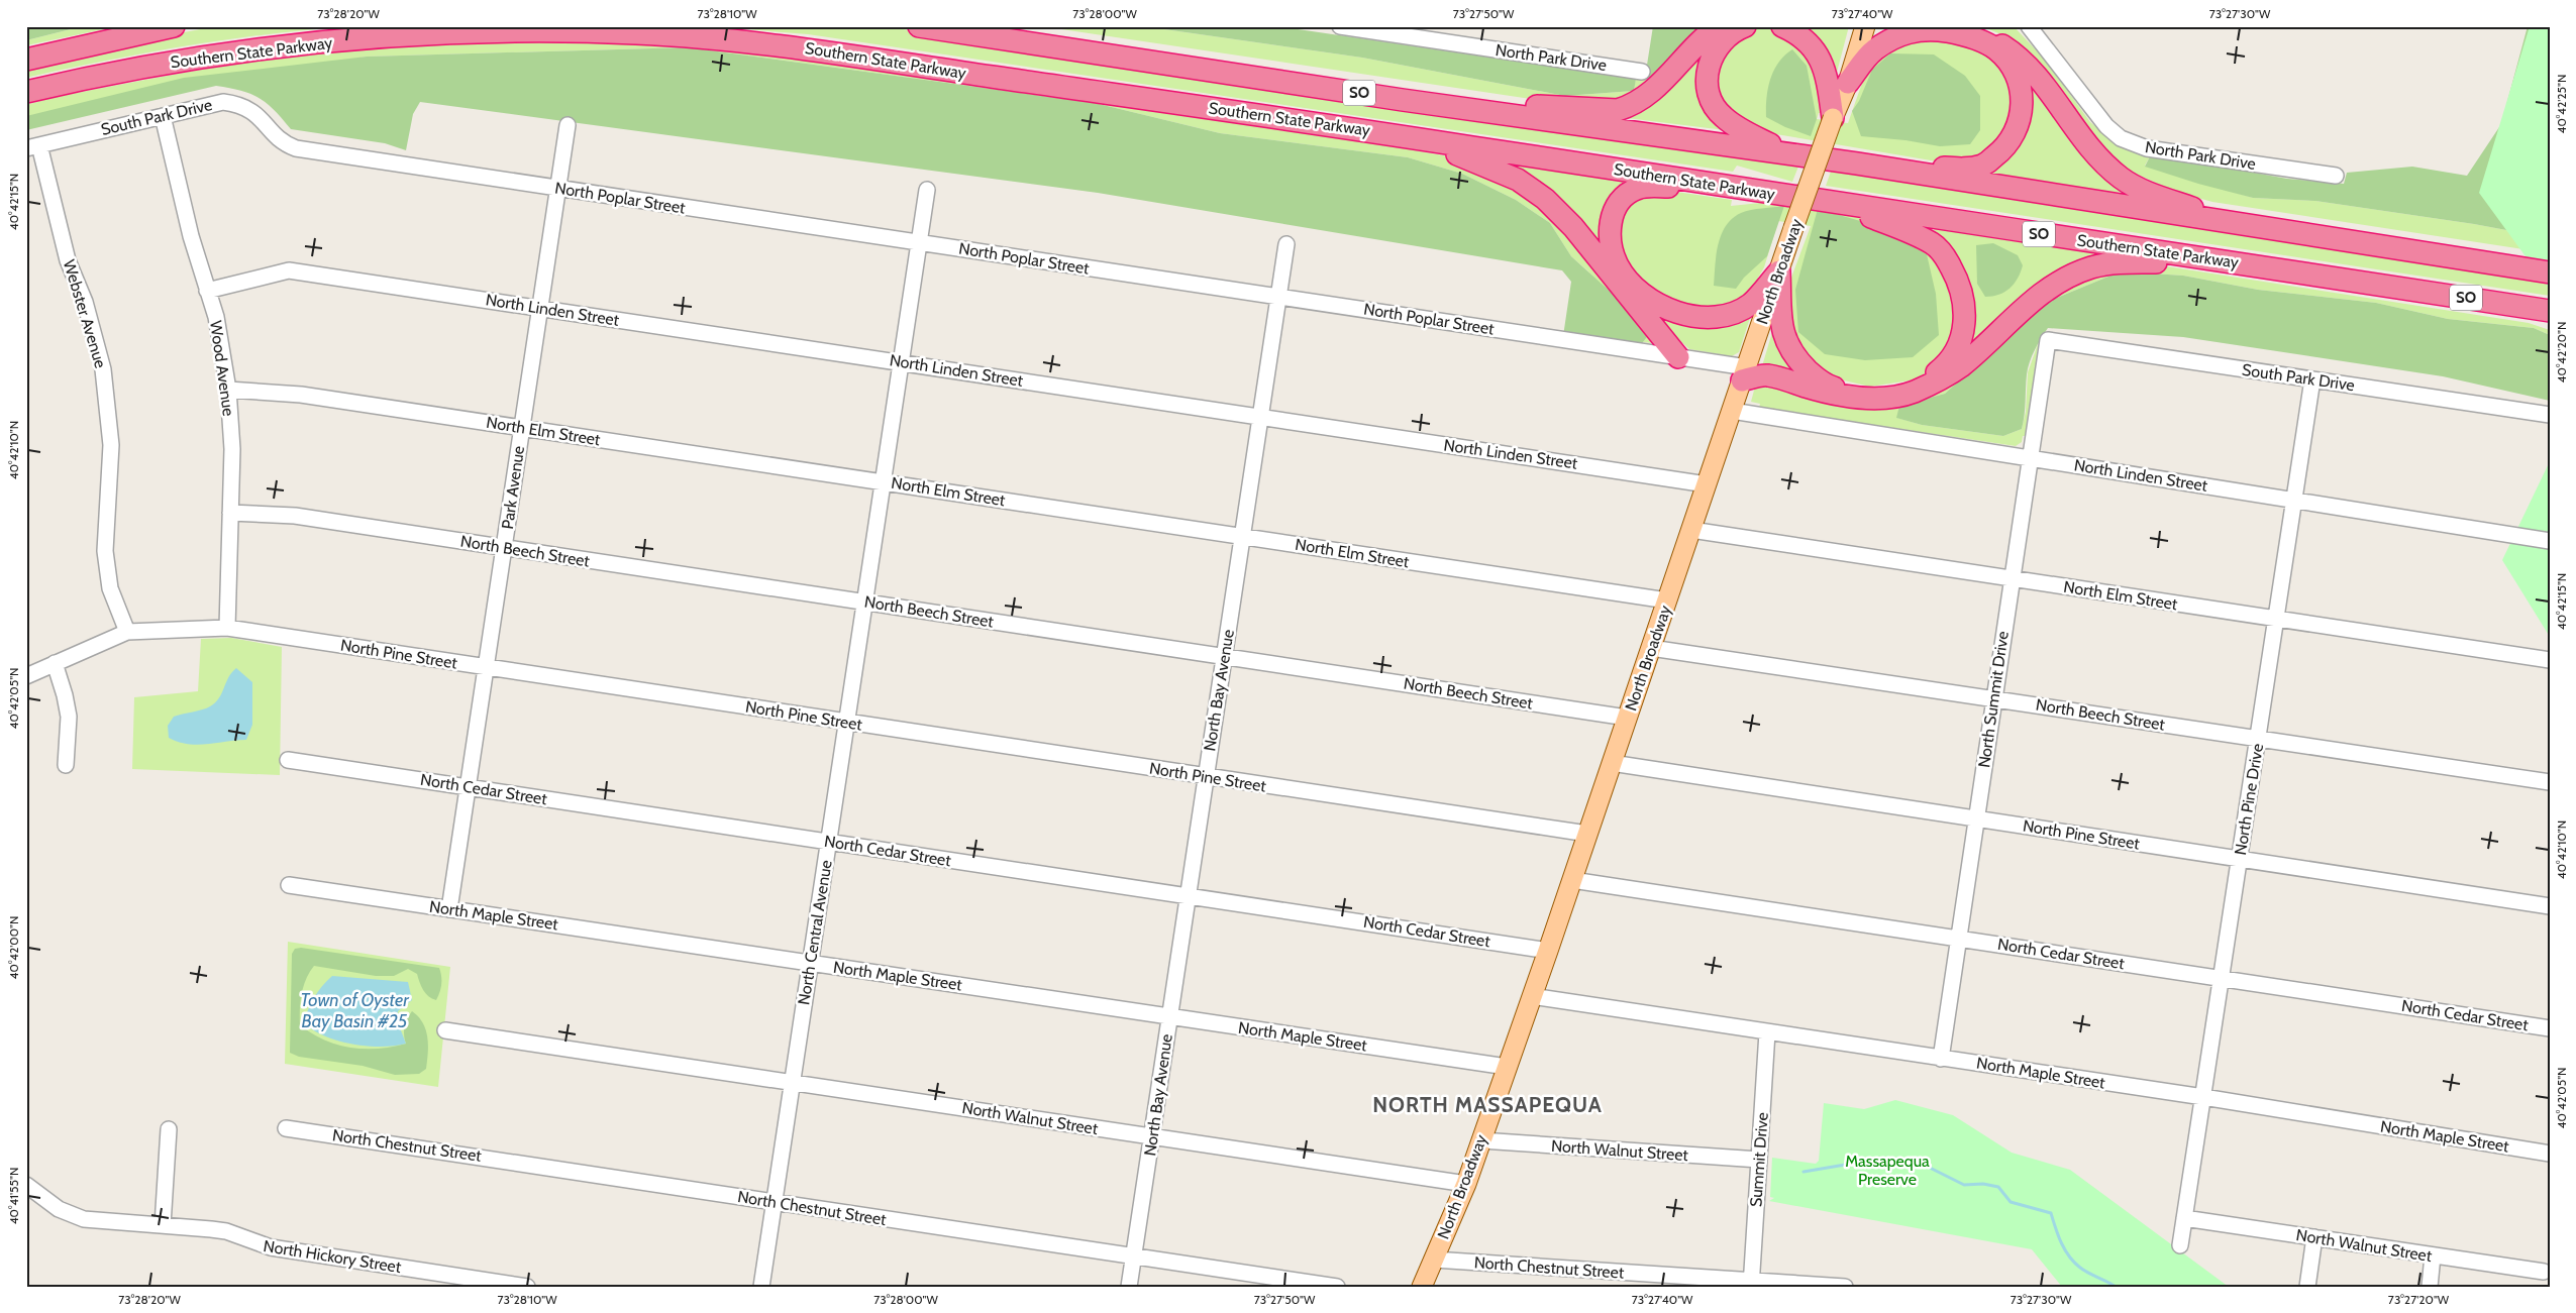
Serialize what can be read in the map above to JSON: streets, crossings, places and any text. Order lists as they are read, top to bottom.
{
  "streets": {
    "highway": ["Southern State Parkway", "SO"],
    "main road": ["North Broadway"],
    "street": [
      "North Park Drive",
      "South Park Drive",
      "North Poplar Street",
      "North Linden Street",
      "Webster Avenue",
      "Wood Avenue",
      "North Elm Street",
      "Park Avenue",
      "North Beech Street",
      "North Pine Street",
      "North Bay Avenue",
      "North Summit Drive",
      "North Cedar Street",
      "North Pine Drive",
      "North Maple Street",
      "North Central Avenue",
      "North Walnut Street",
      "North Chestnut Street",
      "Summit Drive",
      "North Hickory Street"
    ]
  },
  "crossings": [
    ["South Park Drive", "North Poplar Street"],
    ["South Park Drive", "Webster Avenue"],
    ["South Park Drive", "Wood Avenue"],
    ["South Park Drive", "North Summit Drive"],
    ["South Park Drive", "North Pine Drive"],
    ["North Poplar Street", "North Broadway"],
    ["North Poplar Street", "Park Avenue"],
    ["North Poplar Street", "North Bay Avenue"],
    ["North Poplar Street", "North Central Avenue"],
    ["North Broadway", "North Linden Street"],
    ["North Broadway", "North Elm Street"],
    ["North Broadway", "North Beech Street"],
    ["North Broadway", "North Pine Street"],
    ["North Broadway", "North Cedar Street"],
    ["North Broadway", "North Maple Street"],
    ["North Broadway", "North Walnut Street"],
    ["North Broadway", "North Chestnut Street"],
    ["North Linden Street", "Wood Avenue"],
    ["North Linden Street", "Park Avenue"],
    ["North Linden Street", "North Bay Avenue"],
    ["North Linden Street", "North Summit Drive"],
    ["North Linden Street", "North Pine Drive"],
    ["North Linden Street", "North Central Avenue"],
    ["Webster Avenue", "North Pine Street"],
    ["Wood Avenue", "North Elm Street"],
    ["Wood Avenue", "North Beech Street"],
    ["Wood Avenue", "North Pine Street"],
    ["North Elm Street", "Park Avenue"],
    ["North Elm Street", "North Bay Avenue"],
    ["North Elm Street", "North Summit Drive"],
    ["North Elm Street", "North Pine Drive"],
    ["North Elm Street", "North Central Avenue"],
    ["Park Avenue", "North Beech Street"],
    ["Park Avenue", "North Pine Street"],
    ["Park Avenue", "North Cedar Street"],
    ["Park Avenue", "North Maple Street"],
    ["North Beech Street", "North Bay Avenue"],
    ["North Beech Street", "North Summit Drive"],
    ["North Beech Street", "North Pine Drive"],
    ["North Beech Street", "North Central Avenue"],
    ["North Pine Street", "North Bay Avenue"],
    ["North Pine Street", "North Summit Drive"],
    ["North Pine Street", "North Pine Drive"],
    ["North Pine Street", "North Central Avenue"],
    ["North Bay Avenue", "North Cedar Street"],
    ["North Bay Avenue", "North Maple Street"],
    ["North Bay Avenue", "North Walnut Street"],
    ["North Bay Avenue", "North Chestnut Street"],
    ["North Summit Drive", "North Cedar Street"],
    ["North Summit Drive", "North Maple Street"],
    ["North Cedar Street", "North Pine Drive"],
    ["North Cedar Street", "North Central Avenue"],
    ["North Pine Drive", "North Maple Street"],
    ["North Pine Drive", "North Walnut Street"],
    ["North Maple Street", "North Central Avenue"],
    ["North Maple Street", "Summit Drive"],
    ["North Central Avenue", "North Walnut Street"],
    ["North Central Avenue", "North Chestnut Street"],
    ["North Walnut Street", "Summit Drive"],
    ["North Chestnut Street", "Summit Drive"]
  ],
  "districts": ["NORTH MASSAPEQUA"],
  "water": ["Town of Oyster Bay Basin #25"],
  "parks": ["Massapequa Preserve"],
  "coordinates": [
    "73°28'20\"W",
    "73°28'10\"W",
    "73°28'00\"W",
    "73°27'50\"W",
    "73°27'40\"W",
    "73°27'30\"W",
    "40°42'25\"N",
    "40°42'15\"N",
    "40°42'20\"N",
    "40°42'10\"N",
    "40°42'05\"N",
    "40°42'00\"N",
    "40°41'55\"N",
    "73°27'20\"W"
  ]
}
